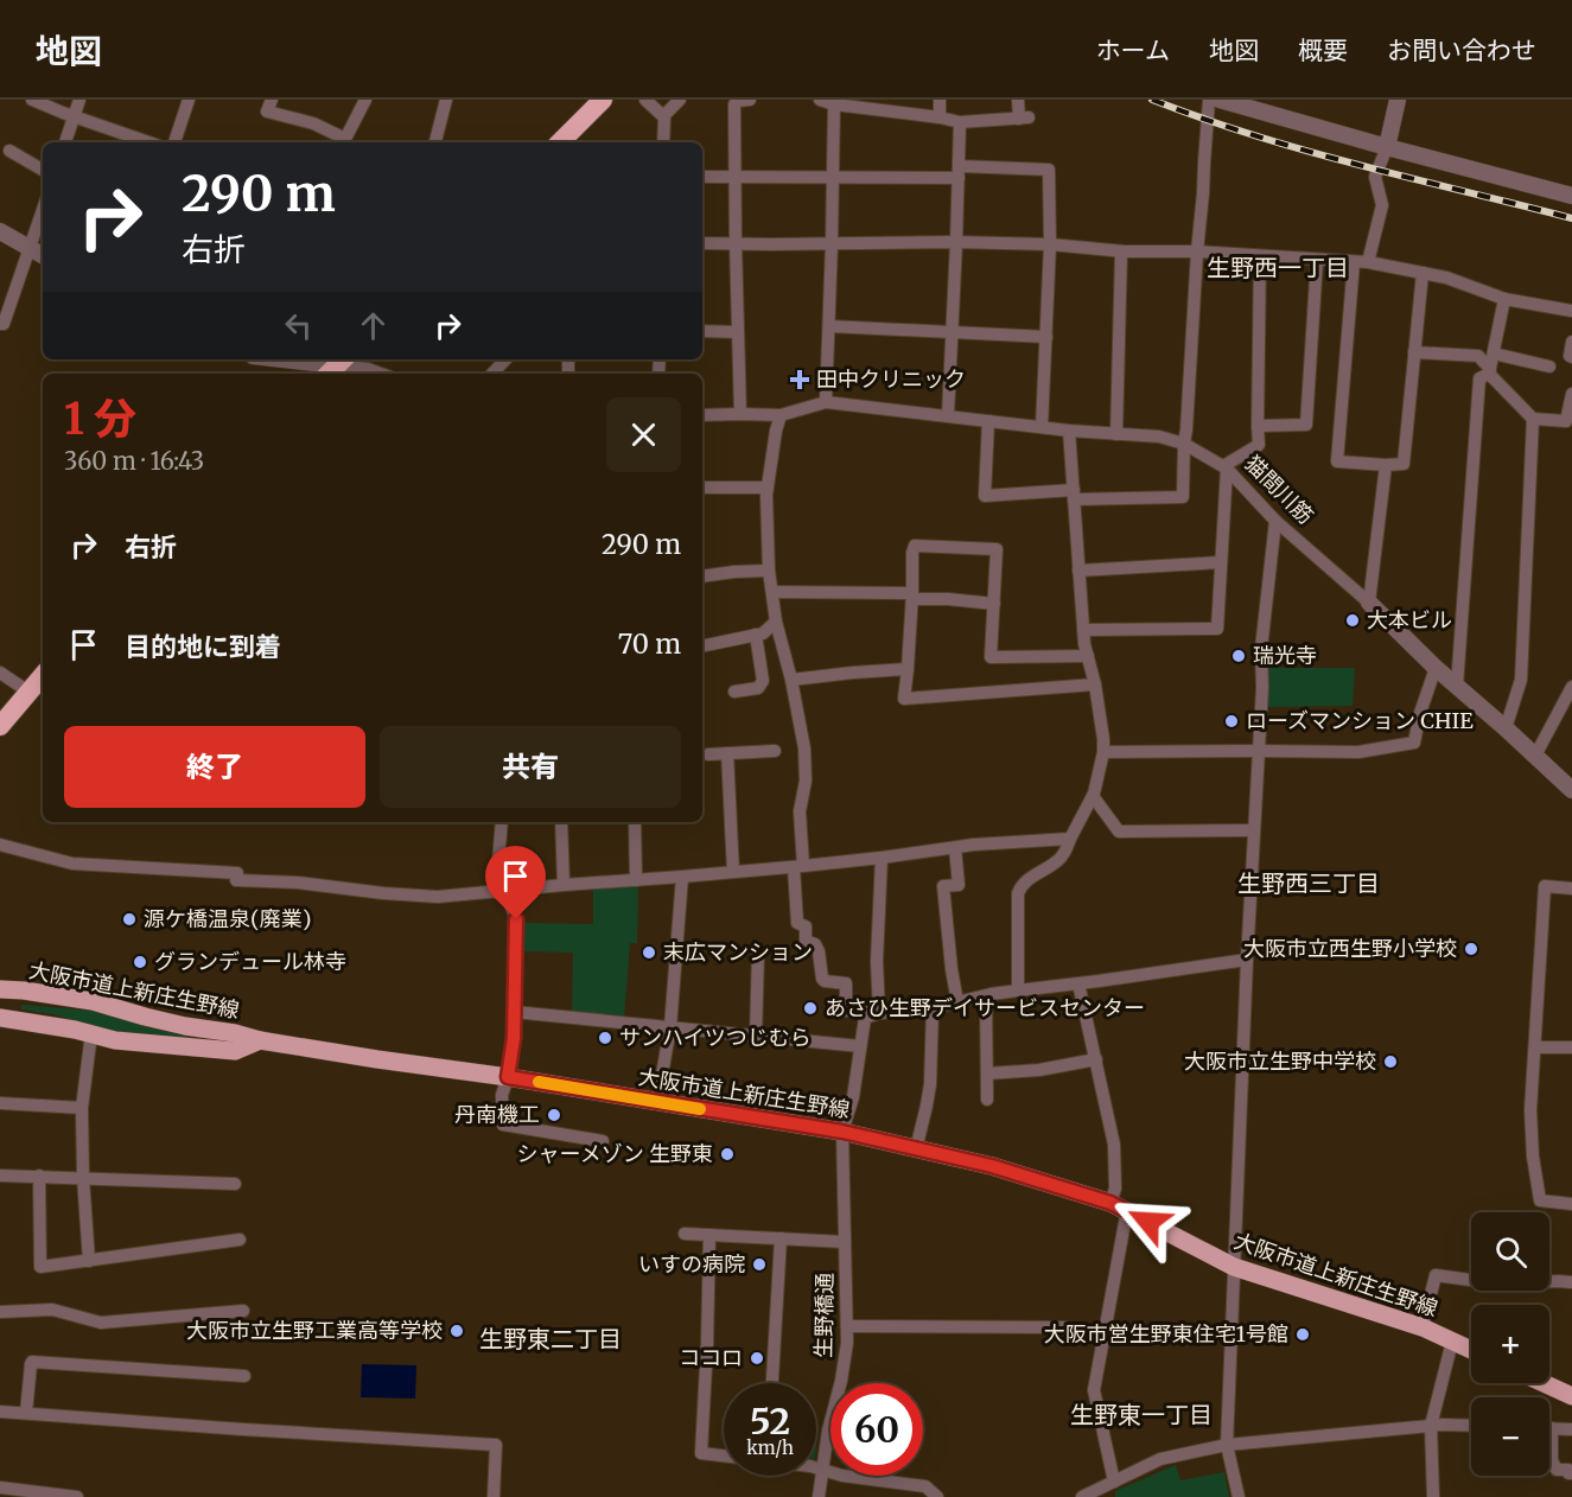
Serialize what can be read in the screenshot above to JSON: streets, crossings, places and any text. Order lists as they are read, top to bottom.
{
  "streets": {
    "main road": ["大阪市道上新庄生野線"],
    "street": ["猫間川筋", "生野橋通"]
  },
  "crossings": [
    ["大阪市道上新庄生野線", "生野橋通"]
  ],
  "districts": [
    "生野西一丁目",
    "生野西三丁目",
    "生野東二丁目",
    "生野東一丁目"
  ],
  "places": {
    "health": ["田中クリニック"],
    "other": [
      "大本ビル",
      "瑞光寺",
      "ローズマンション CHIE",
      "源ケ橋温泉(廃業)",
      "大阪市立西生野小学校",
      "末広マンション",
      "グランデュール林寺",
      "あさひ生野デイサービスセンター",
      "サンハイツつじむら",
      "大阪市立生野中学校",
      "丹南機工",
      "シャーメゾン 生野東",
      "いすの病院",
      "大阪市立生野工業高等学校",
      "大阪市営生野東住宅1号館",
      "ココロ"
    ]
  },
  "page": {
    "header": "地図",
    "nav": [
      "ホーム",
      "地図",
      "概要",
      "お問い合わせ"
    ],
    "turn": ["290 m", "右折"],
    "heading": ["1 分", "360 m · 16:43"],
    "list": [
      {
        "name": "右折",
        "value": "290 m"
      },
      {
        "name": "目的地に到着",
        "value": "70 m"
      }
    ],
    "buttons": ["終了", "共有"],
    "map_buttons": ["+", "−"],
    "speed": "52 km/h",
    "limit": "60"
  }
}
